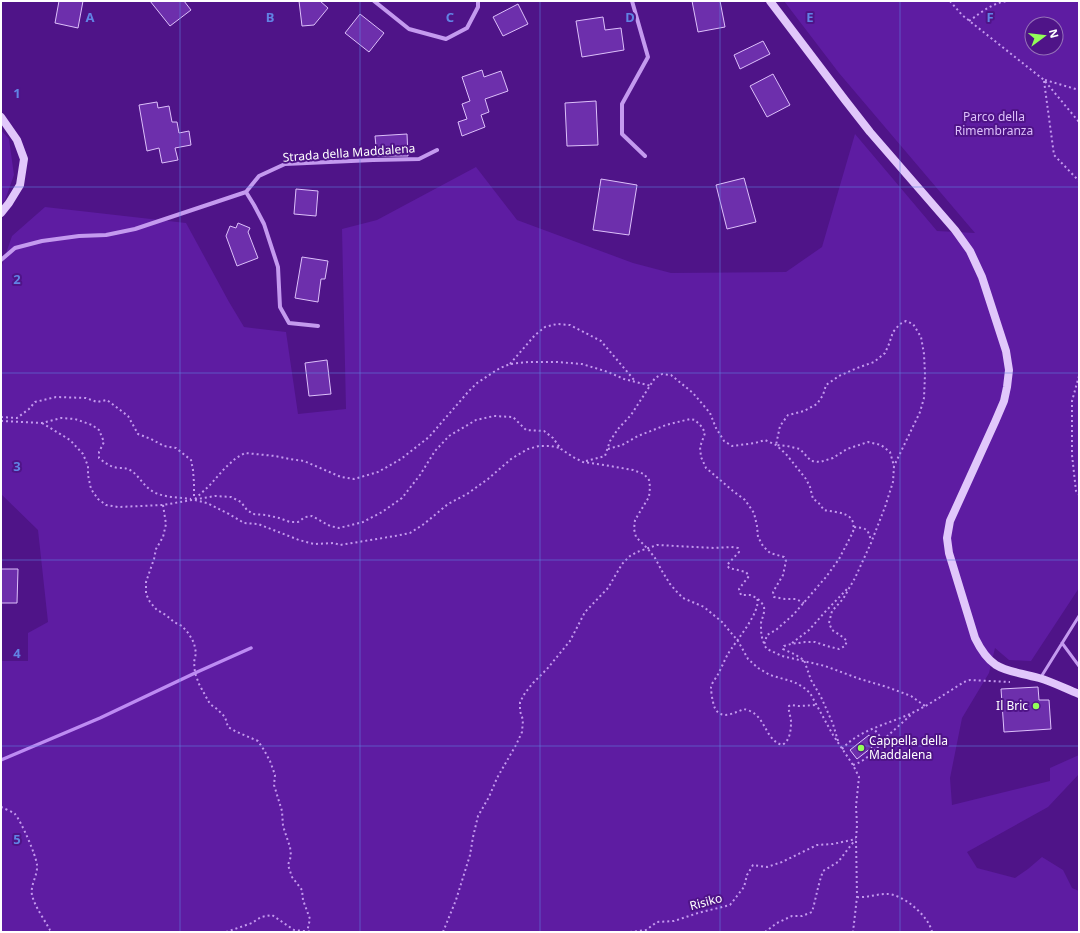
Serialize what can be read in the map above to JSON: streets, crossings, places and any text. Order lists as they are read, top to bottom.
{
  "streets": {
    "street": ["Strada della Maddalena"],
    "path": ["Risiko"]
  },
  "parks": ["Parco della Rimembranza"],
  "places": ["Il Bric", "Cappella della Maddalena"],
  "north": "right",
  "grid": {
    "columns": [
      "A",
      "B",
      "C",
      "D",
      "E",
      "F"
    ],
    "rows": [
      "1",
      "2",
      "3",
      "4",
      "5"
    ]
  }
}
